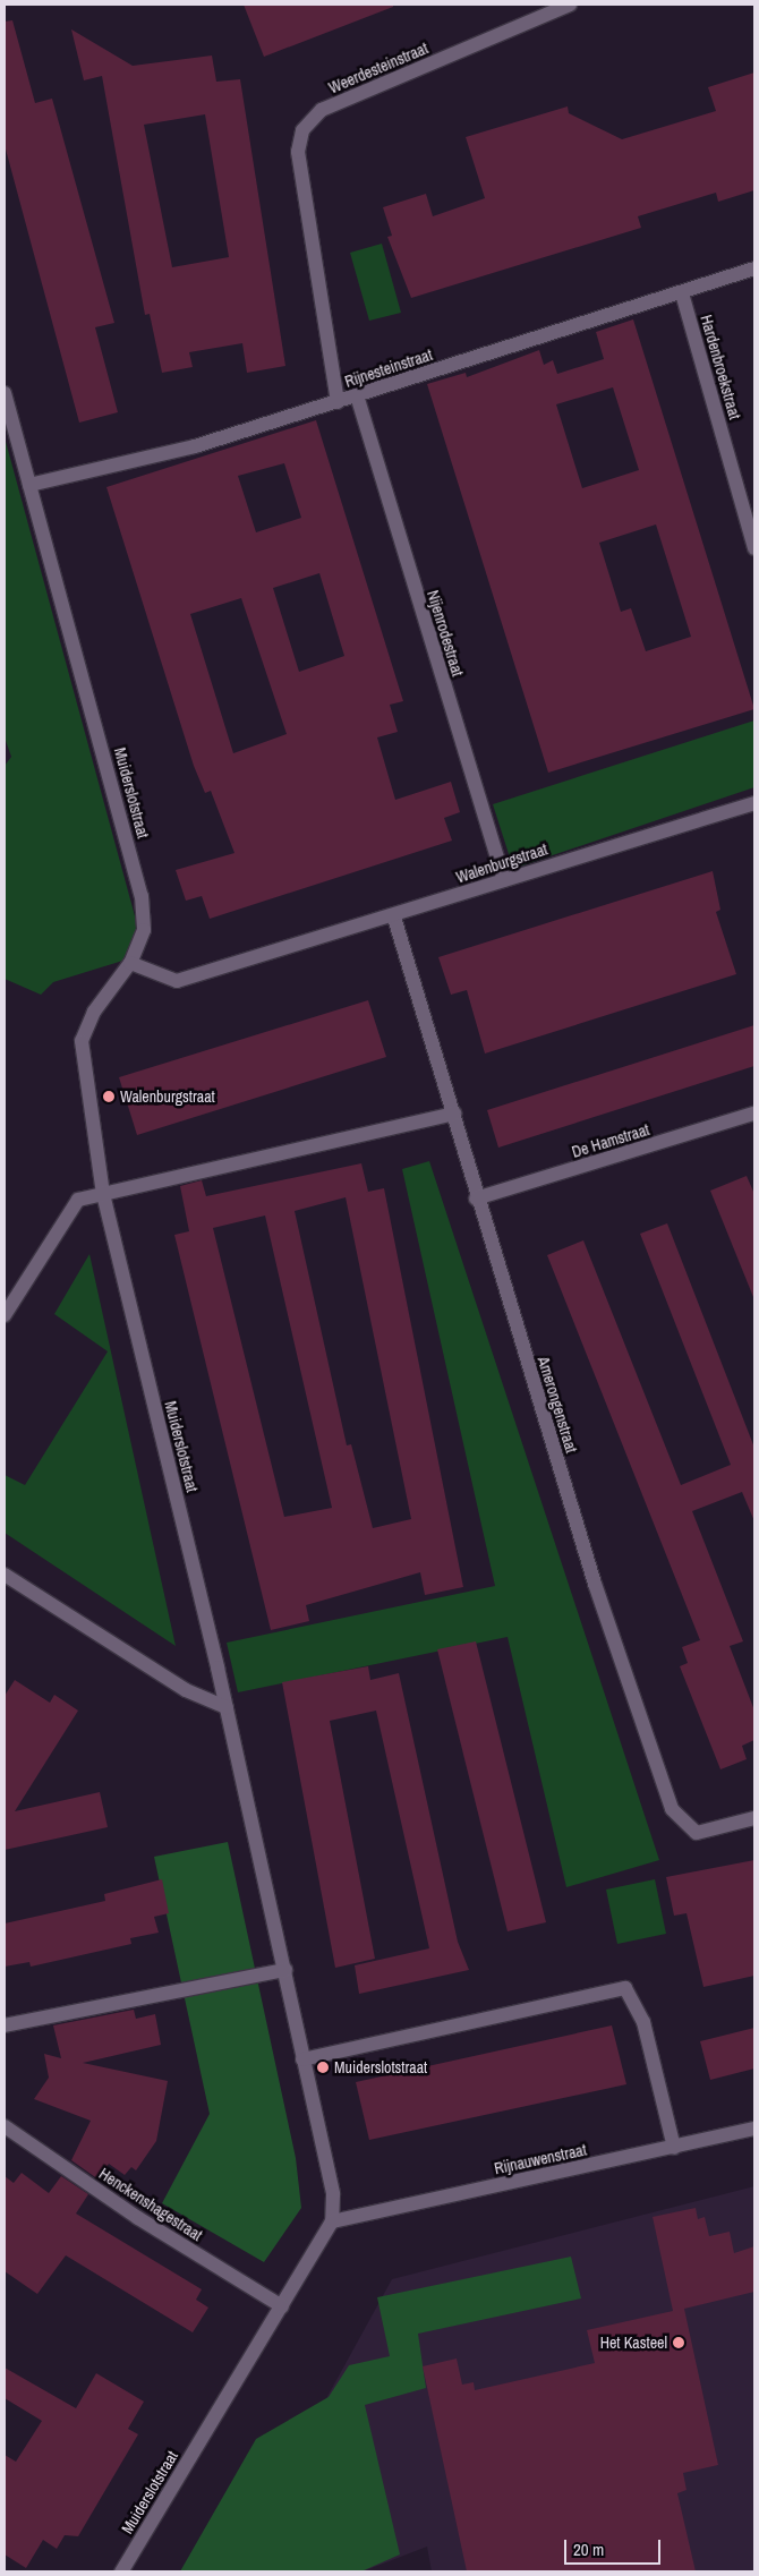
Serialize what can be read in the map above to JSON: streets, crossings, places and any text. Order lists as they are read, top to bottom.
{
  "streets": {
    "street": [
      "Weerdesteinstraat",
      "Hardenbroekstraat",
      "Rijnesteinstraat",
      "Nijenrodestraat",
      "Muiderslotstraat",
      "Walenburgstraat",
      "De Hamstraat",
      "Amerongenstraat",
      "Rijnauwenstraat",
      "Henckenshagestraat"
    ]
  },
  "crossings": [
    ["Weerdesteinstraat", "Rijnesteinstraat"],
    ["Hardenbroekstraat", "Rijnesteinstraat"],
    ["Rijnesteinstraat", "Nijenrodestraat"],
    ["Rijnesteinstraat", "Muiderslotstraat"],
    ["Nijenrodestraat", "Walenburgstraat"],
    ["Muiderslotstraat", "Walenburgstraat"],
    ["Muiderslotstraat", "Rijnauwenstraat"],
    ["Muiderslotstraat", "Henckenshagestraat"],
    ["Walenburgstraat", "Amerongenstraat"],
    ["De Hamstraat", "Amerongenstraat"]
  ],
  "places": ["Walenburgstraat", "Muiderslotstraat", "Het Kasteel"],
  "scale_bar": "20 m"
}
